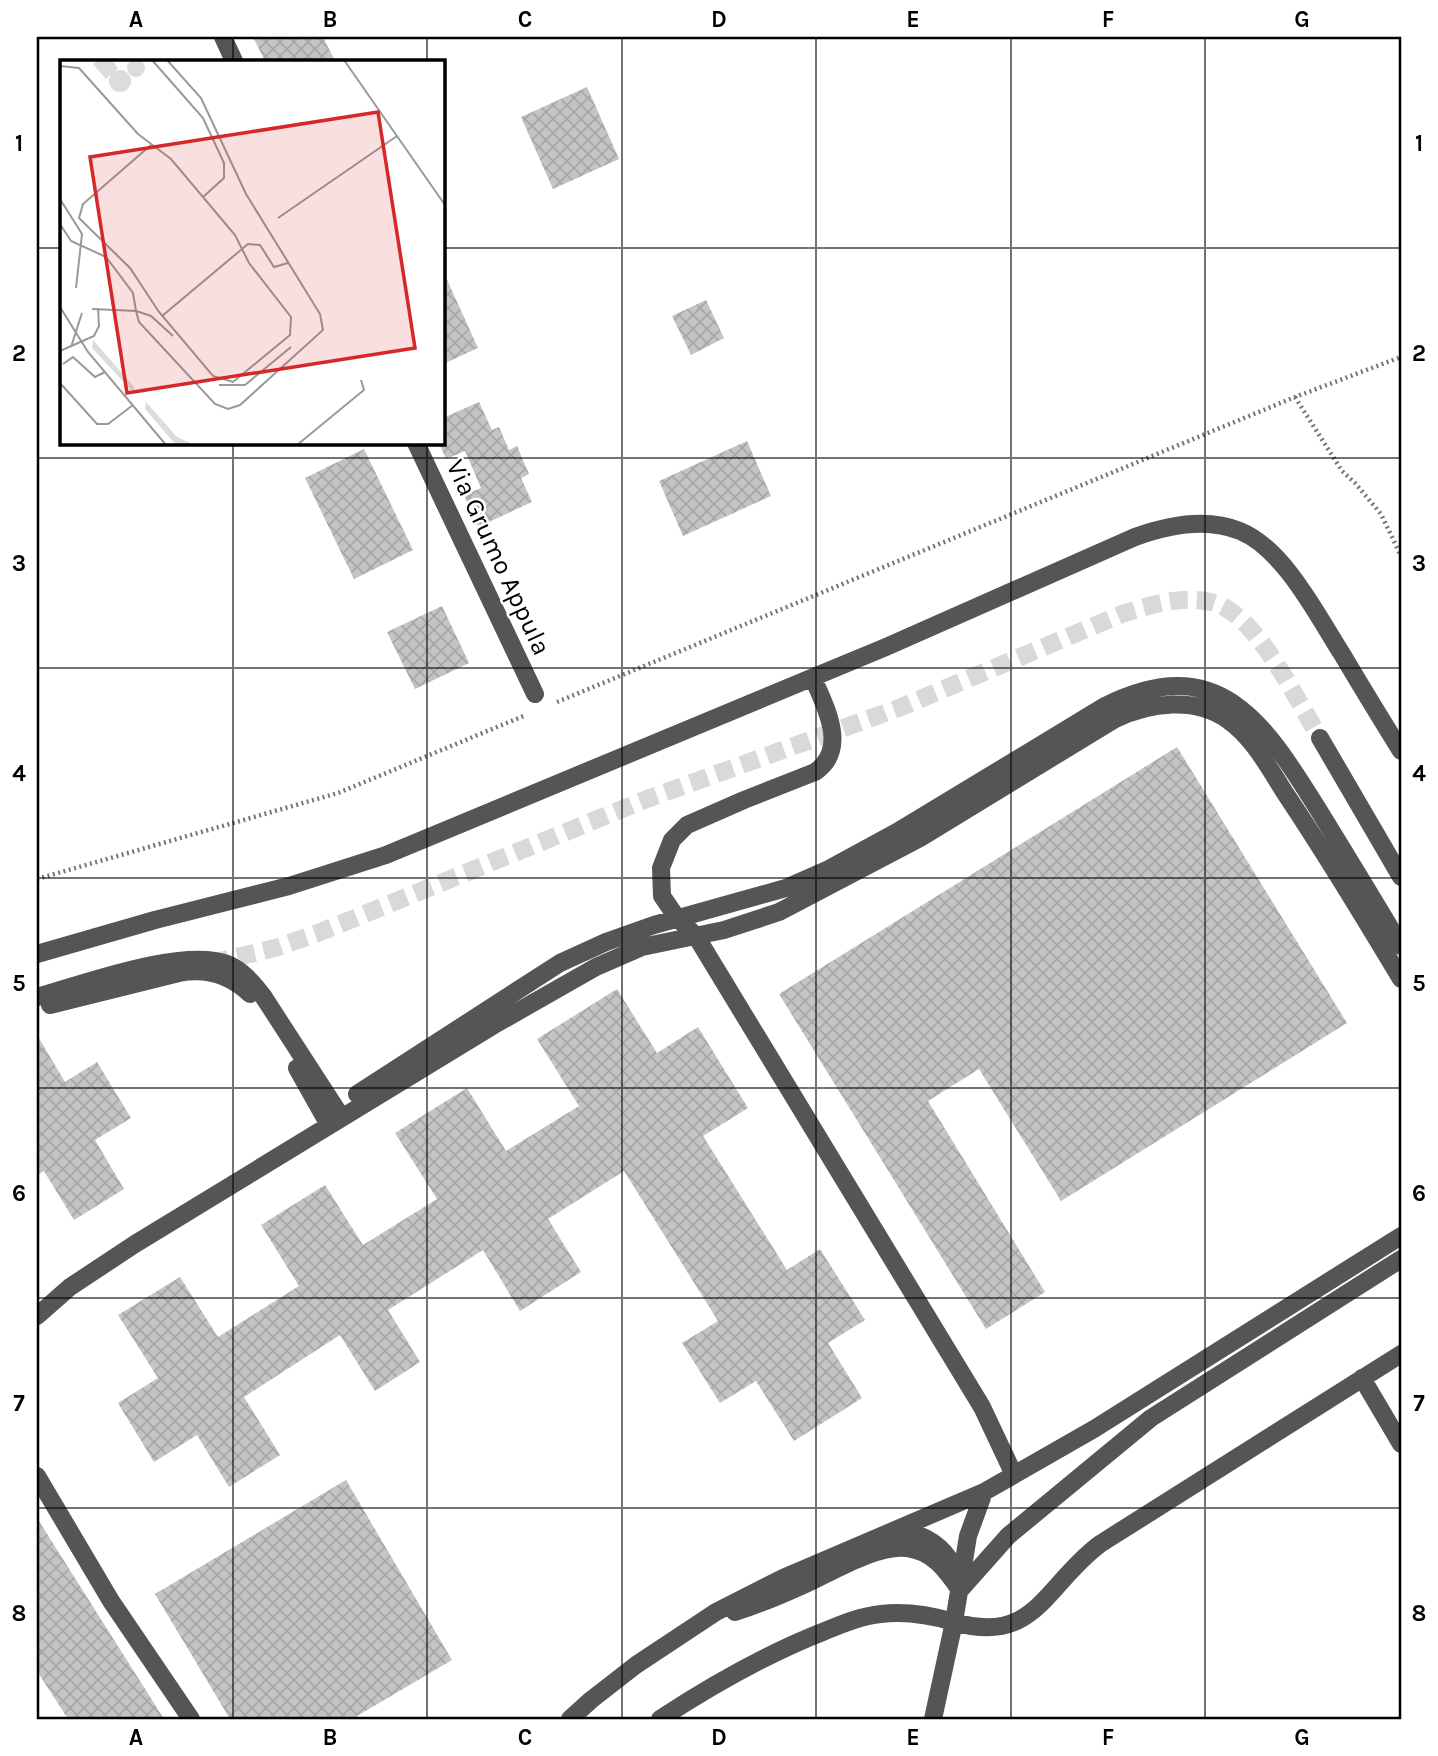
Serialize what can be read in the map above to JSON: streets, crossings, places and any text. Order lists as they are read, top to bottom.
{
  "streets": {
    "street": ["Via Grumo Appula"]
  },
  "grid": {
    "columns": [
      "A",
      "B",
      "C",
      "D",
      "E",
      "F",
      "G"
    ],
    "rows": [
      "1",
      "2",
      "3",
      "4",
      "5",
      "6",
      "7",
      "8"
    ]
  }
}
